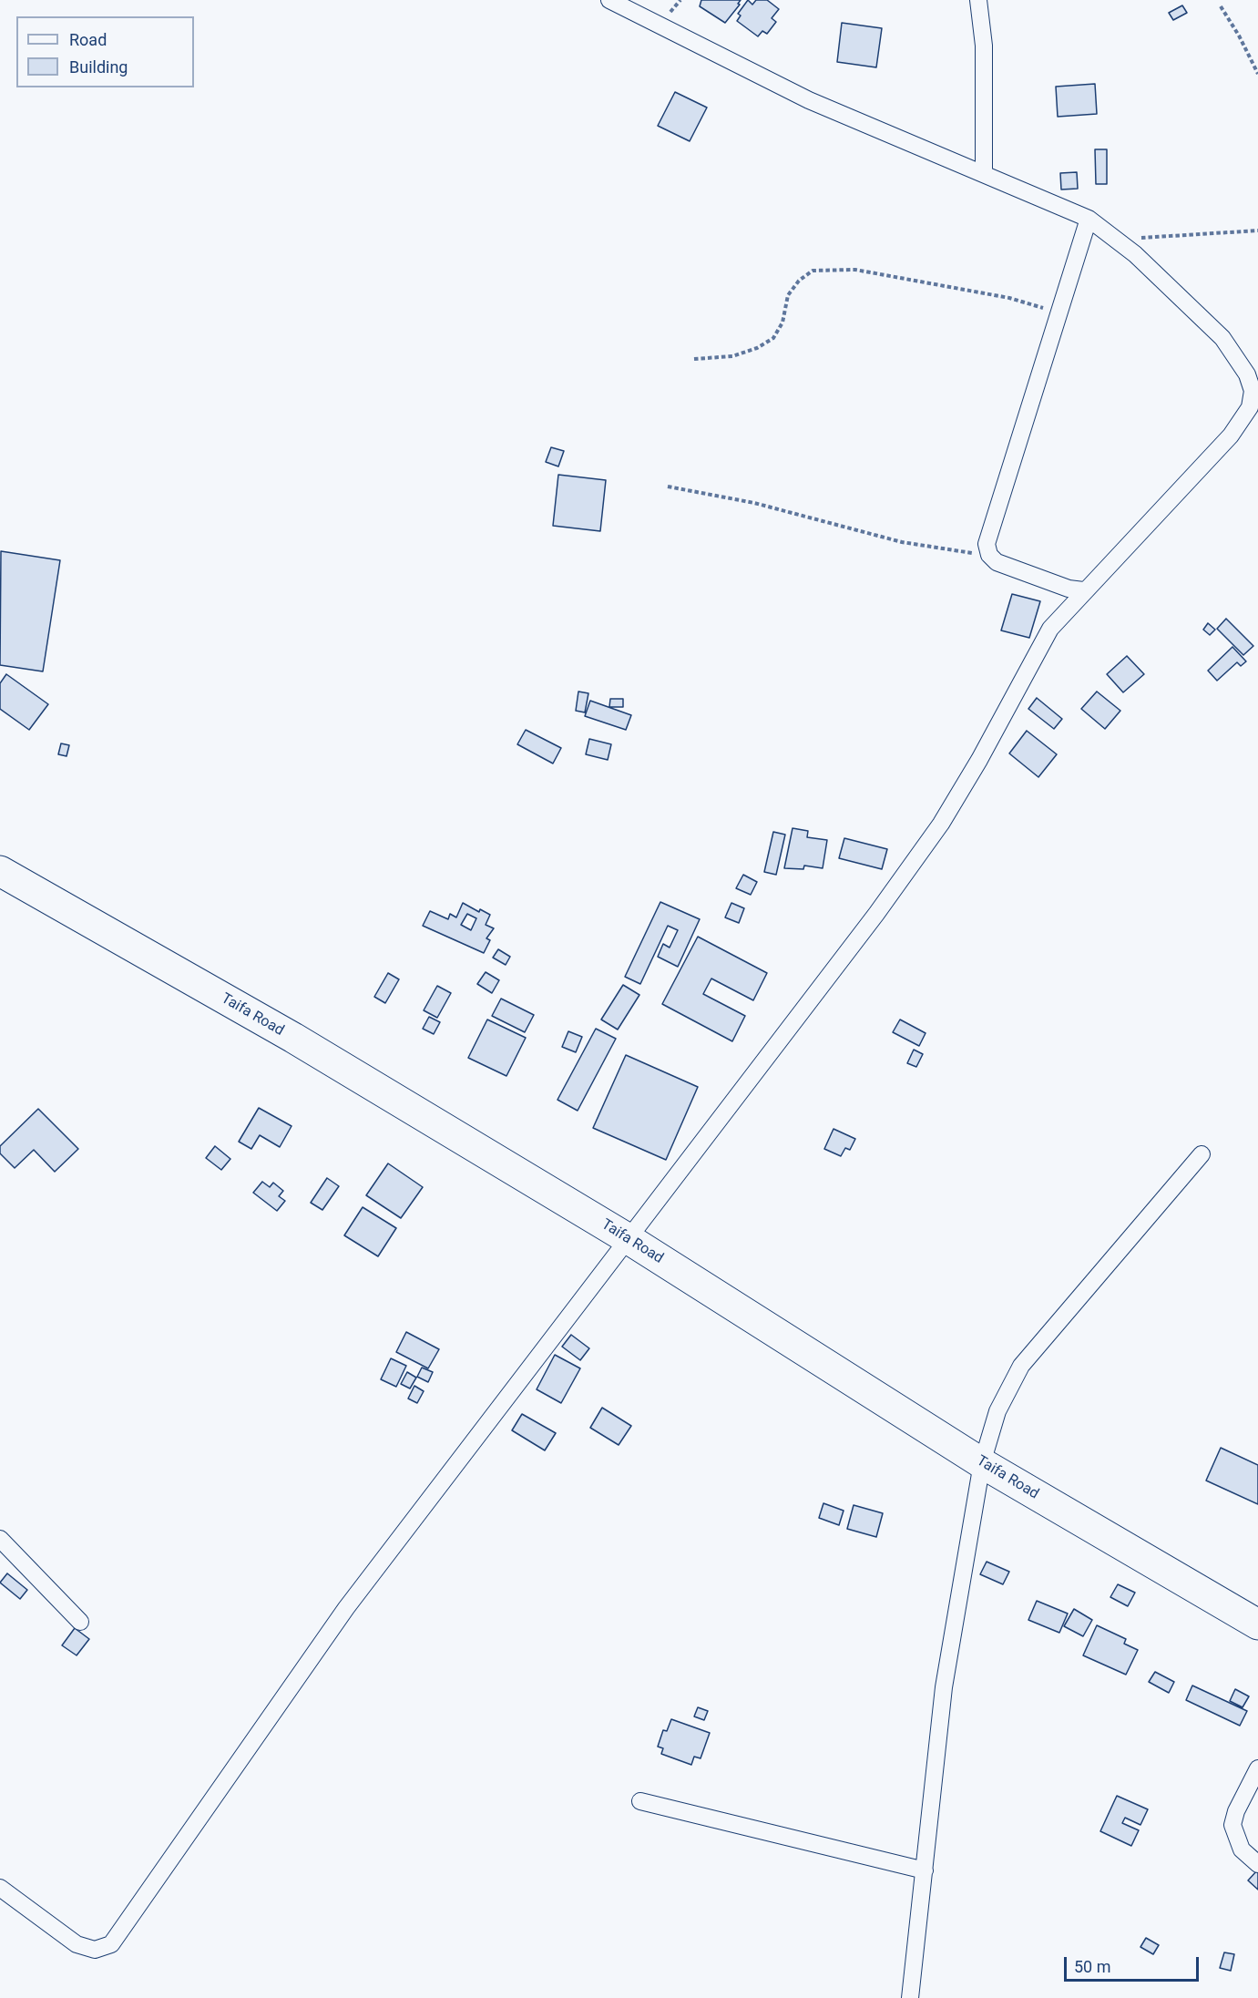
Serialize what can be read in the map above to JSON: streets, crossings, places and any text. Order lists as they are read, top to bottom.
{
  "streets": {
    "highway": ["Taifa Road"]
  },
  "legend": ["Road", "Building"],
  "scale_bar": "50 m"
}
